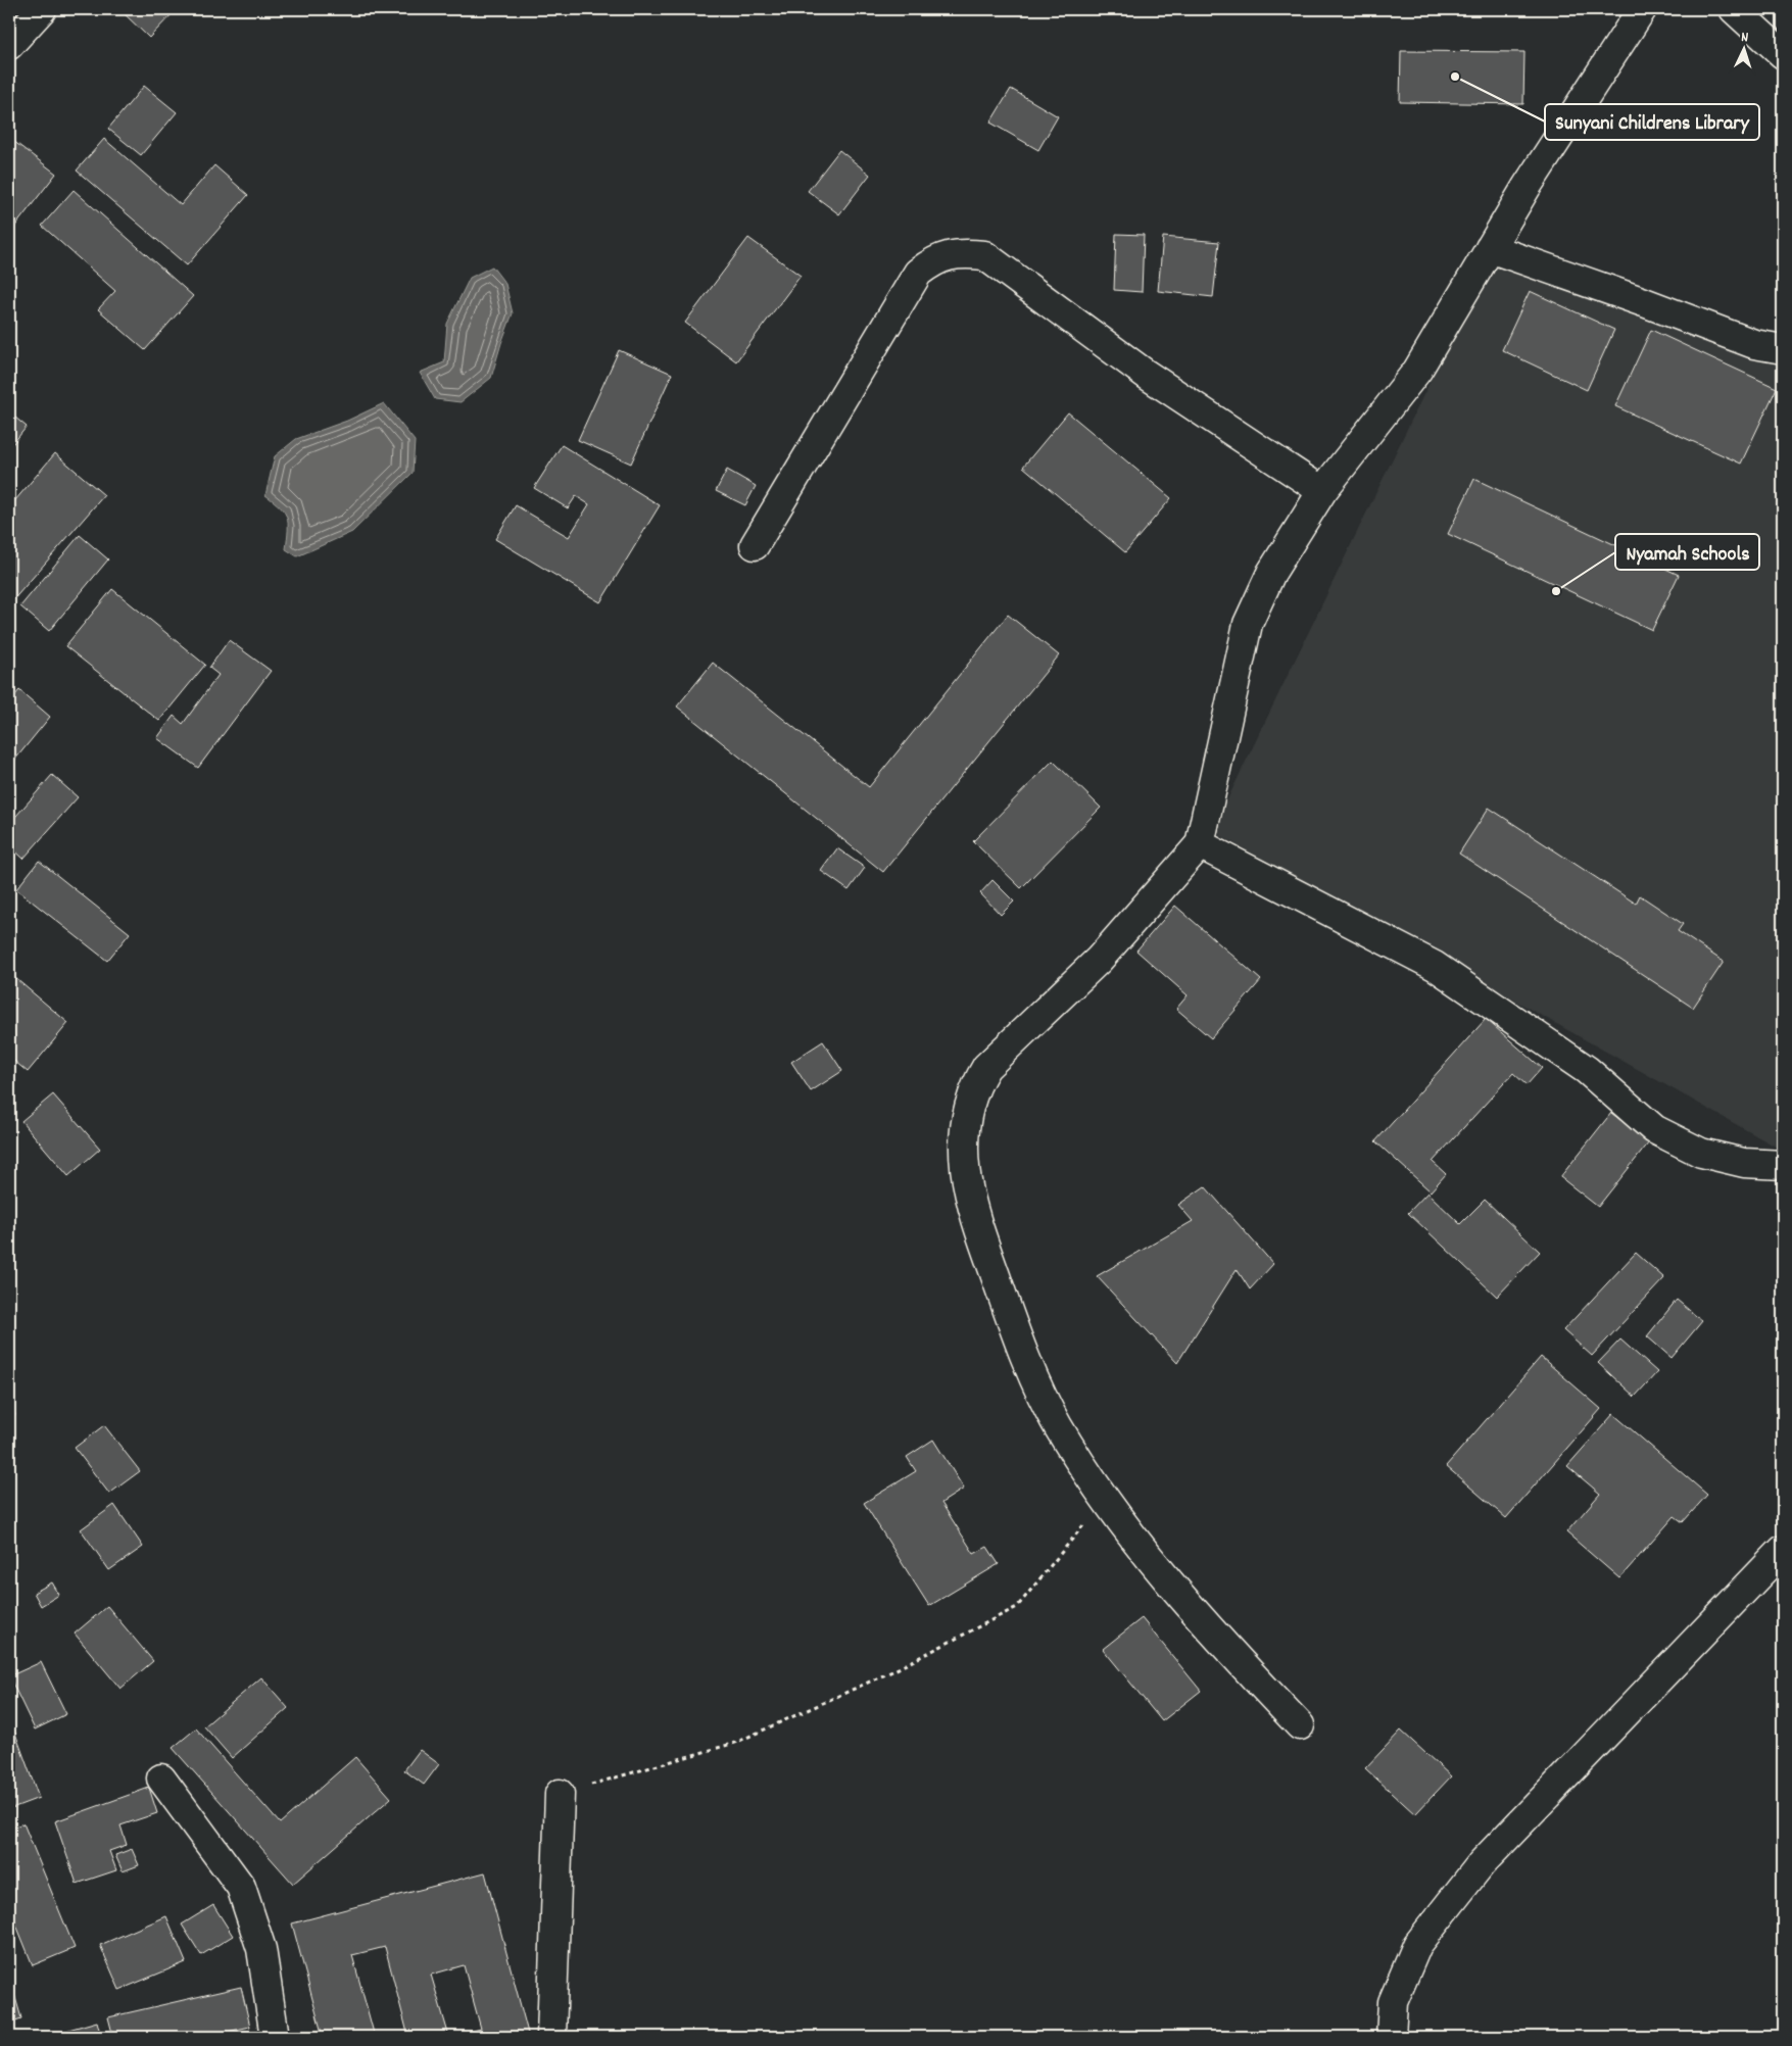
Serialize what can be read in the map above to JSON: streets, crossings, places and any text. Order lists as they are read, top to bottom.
{
  "places": ["Sunyani Childrens Library", "Nyamah Schools"],
  "north": "top"
}
